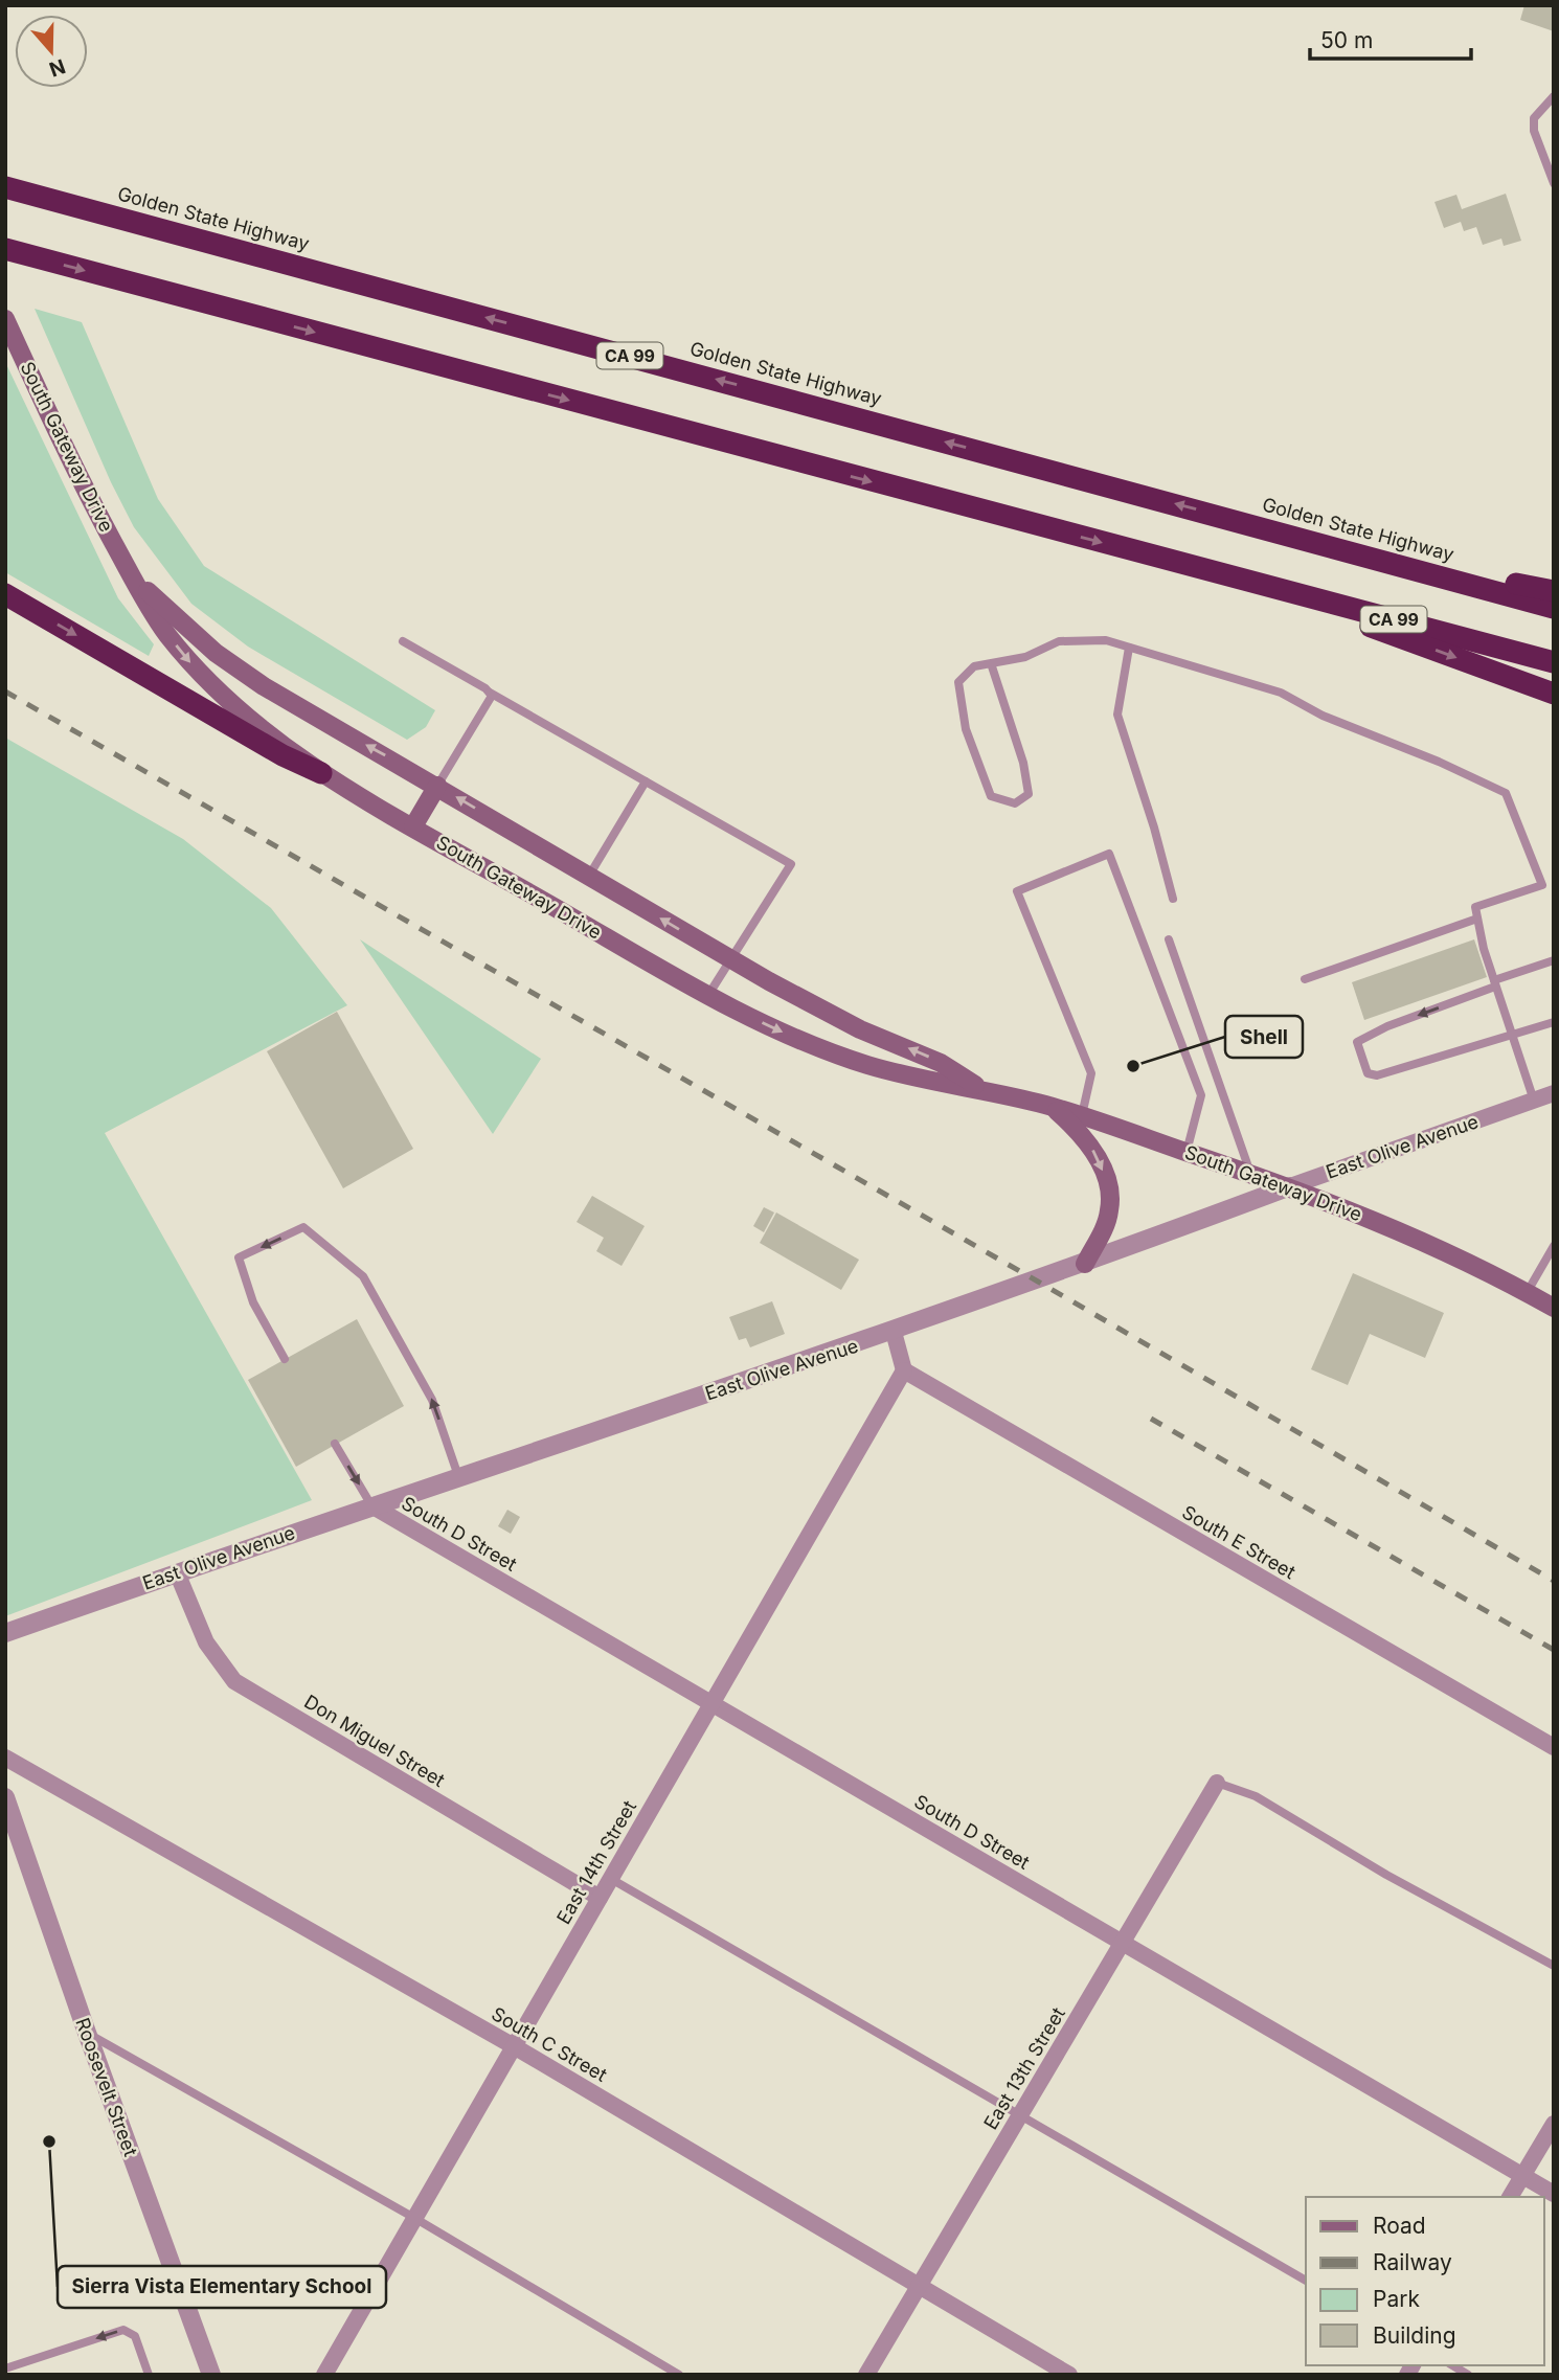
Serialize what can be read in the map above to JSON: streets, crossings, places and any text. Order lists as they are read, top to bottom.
{
  "streets": {
    "highway": ["Golden State Highway", "CA 99"],
    "main road": ["South Gateway Drive"],
    "street": [
      "East Olive Avenue",
      "South D Street",
      "South E Street",
      "Don Miguel Street",
      "East 14th Street",
      "South C Street",
      "East 13th Street",
      "Roosevelt Street"
    ]
  },
  "crossings": [
    ["South Gateway Drive", "East Olive Avenue"],
    ["East Olive Avenue", "South D Street"],
    ["East Olive Avenue", "Don Miguel Street"],
    ["South D Street", "East 14th Street"],
    ["South D Street", "East 13th Street"],
    ["South E Street", "East 14th Street"],
    ["Don Miguel Street", "East 14th Street"],
    ["East 14th Street", "South C Street"],
    ["South C Street", "East 13th Street"]
  ],
  "places": ["Shell", "Sierra Vista Elementary School"],
  "legend": [
    "Road",
    "Railway",
    "Park",
    "Building"
  ],
  "scale_bar": "50 m",
  "north": "bottom"
}
